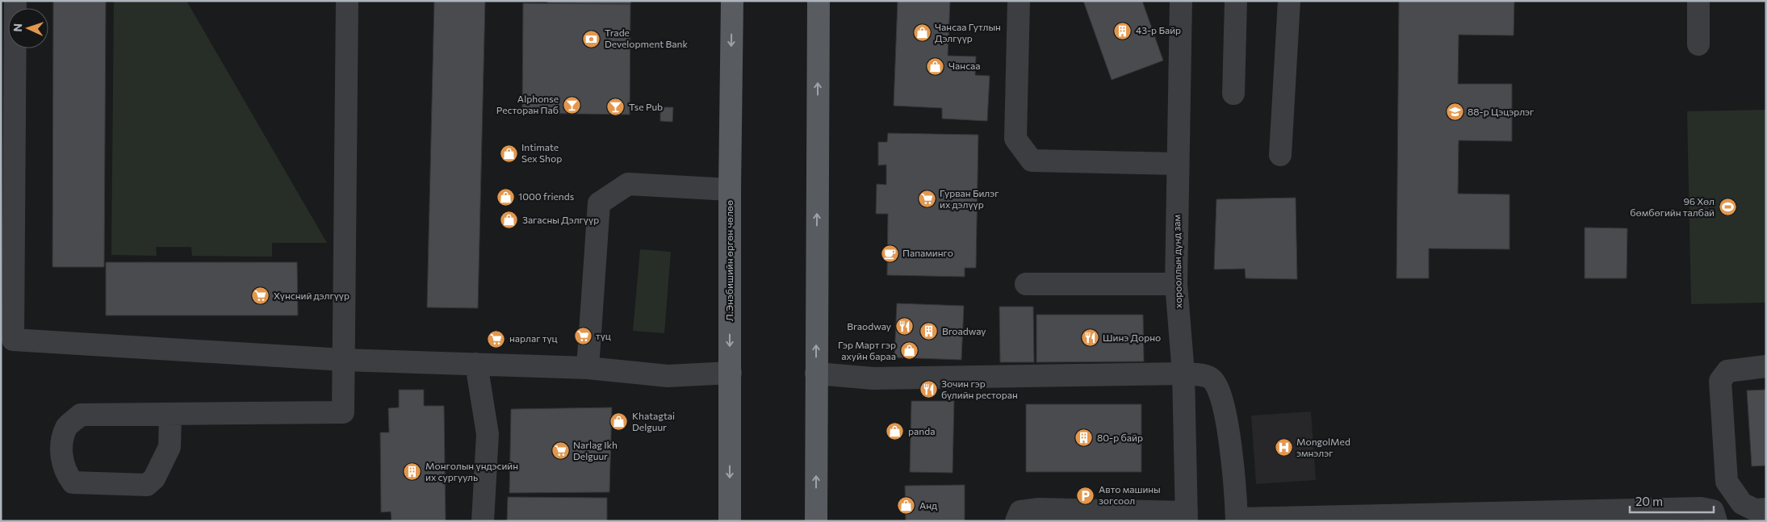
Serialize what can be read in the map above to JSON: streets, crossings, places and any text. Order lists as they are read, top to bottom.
{
  "streets": {
    "main road": ["Л.Энэбишийн өргөн чөлөө"],
    "street": ["хорооллын дунд зам"]
  },
  "places": {
    "building": [
      "43-р Байр",
      "Broadway",
      "80-р байр",
      "Монголын үндэсийн их сургууль"
    ],
    "shop": [
      "Чансаа Гутлын Дэлгүүр",
      "Чансаа",
      "Intimate Sex Shop",
      "1000 friends",
      "Загасны Дэлгүүр",
      "Гэр Март гэр ахуйн бараа",
      "Khatagtai Delguur",
      "panda",
      "Анд"
    ],
    "bank": ["Trade Development Bank"],
    "bar": ["Alphonse Ресторан Паб", "Tse Pub"],
    "school or university": ["88-р Цэцэрлэг"],
    "supermarket": [
      "Гурван Билэг их дэлүүр",
      "Хүнсний дэлгүүр",
      "түц",
      "нарлаг түц",
      "Narlag Ikh Delguur"
    ],
    "sports": ["96 Хөл бөмбөгийн талбай"],
    "cafe": ["Папаминго"],
    "restaurant": ["Braodway", "Шинэ Дорно", "Зочин гэр бүлийн ресторан"],
    "hospital": ["MongolMed эмнэлэг"],
    "parking": ["Авто машины зогсоол"]
  },
  "scale_bar": "20 m",
  "north": "left"
}
